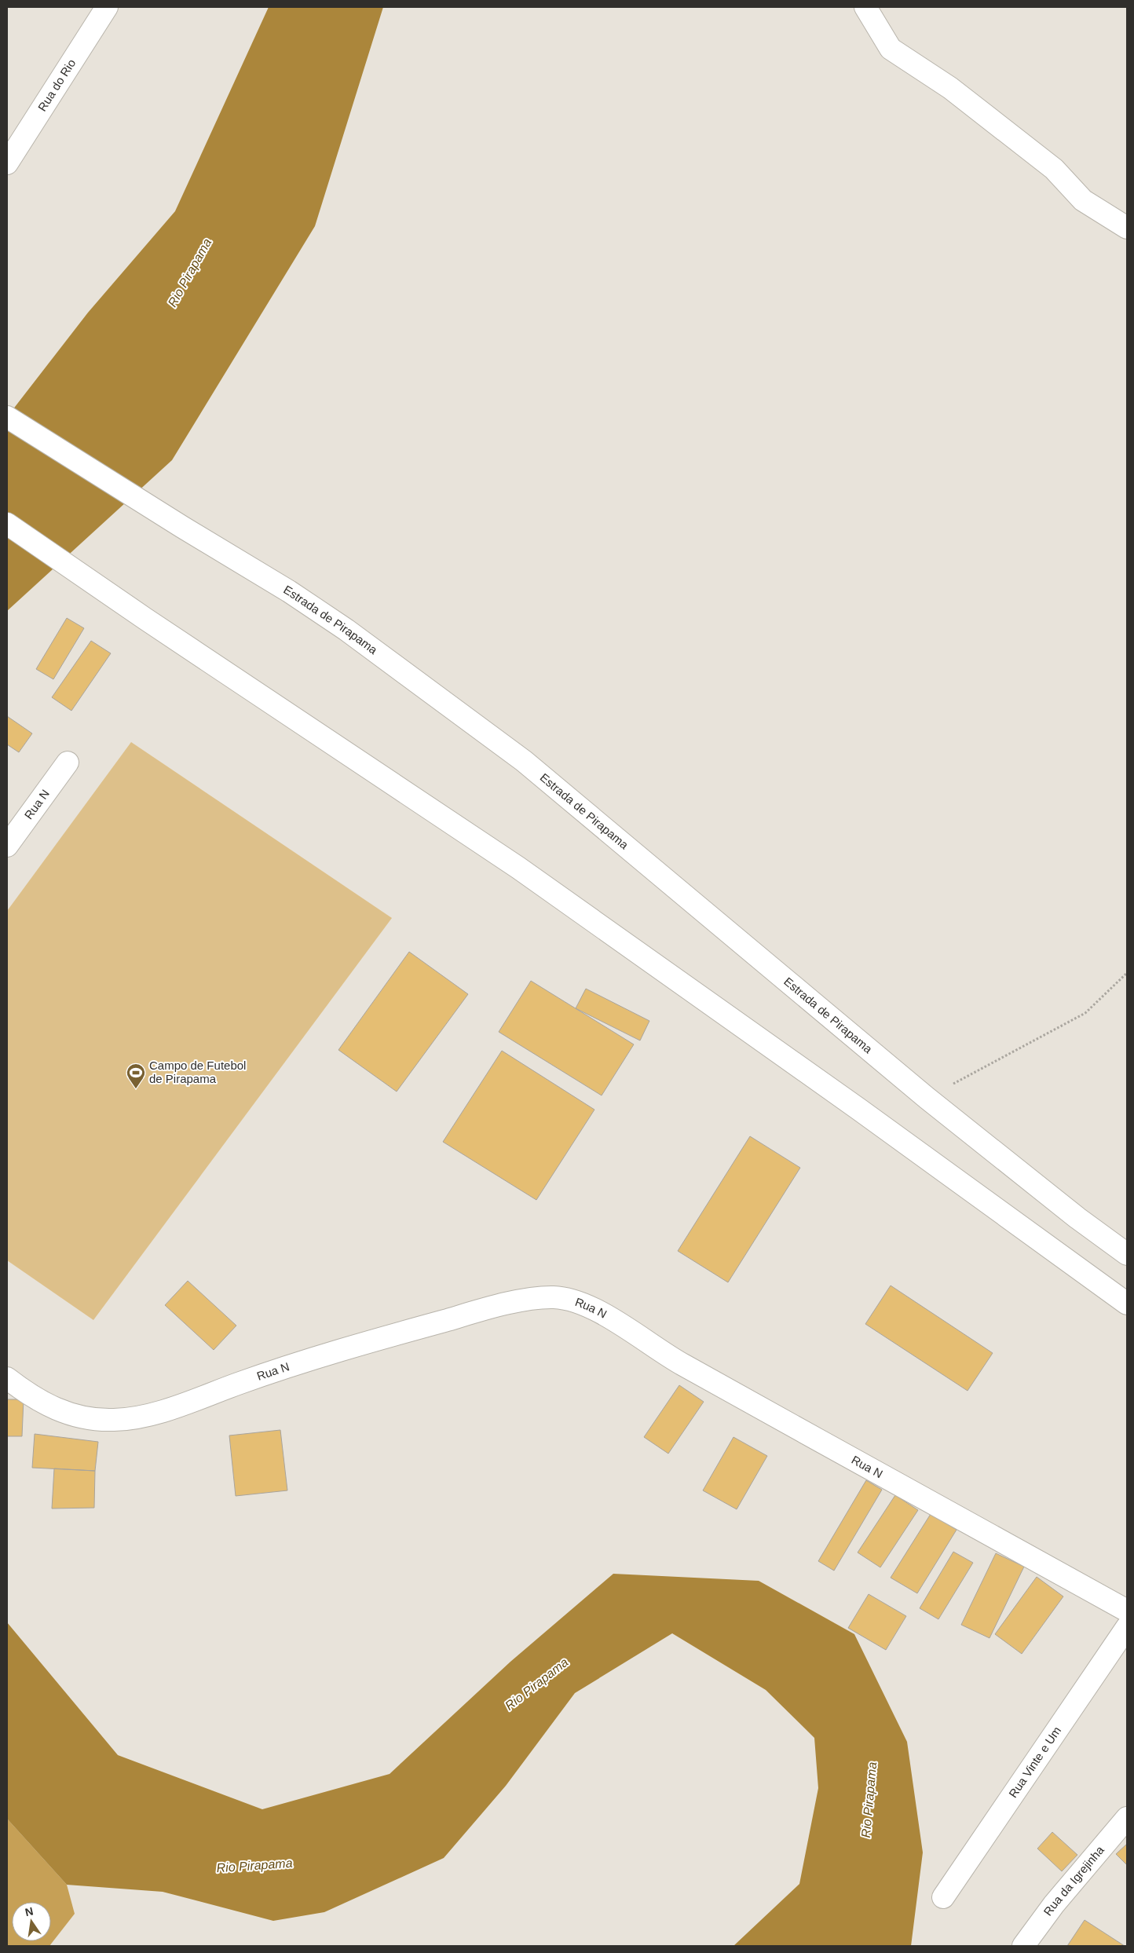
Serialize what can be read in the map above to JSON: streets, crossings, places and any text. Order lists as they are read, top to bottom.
{
  "streets": {
    "street": [
      "Rua do Rio",
      "Estrada de Pirapama",
      "Rua N",
      "Rua Vinte e Um",
      "Rua da Igrejinha"
    ]
  },
  "water": ["Rio Pirapama"],
  "places": {
    "sports": ["Campo de Futebol de Pirapama"]
  },
  "north": "top"
}
